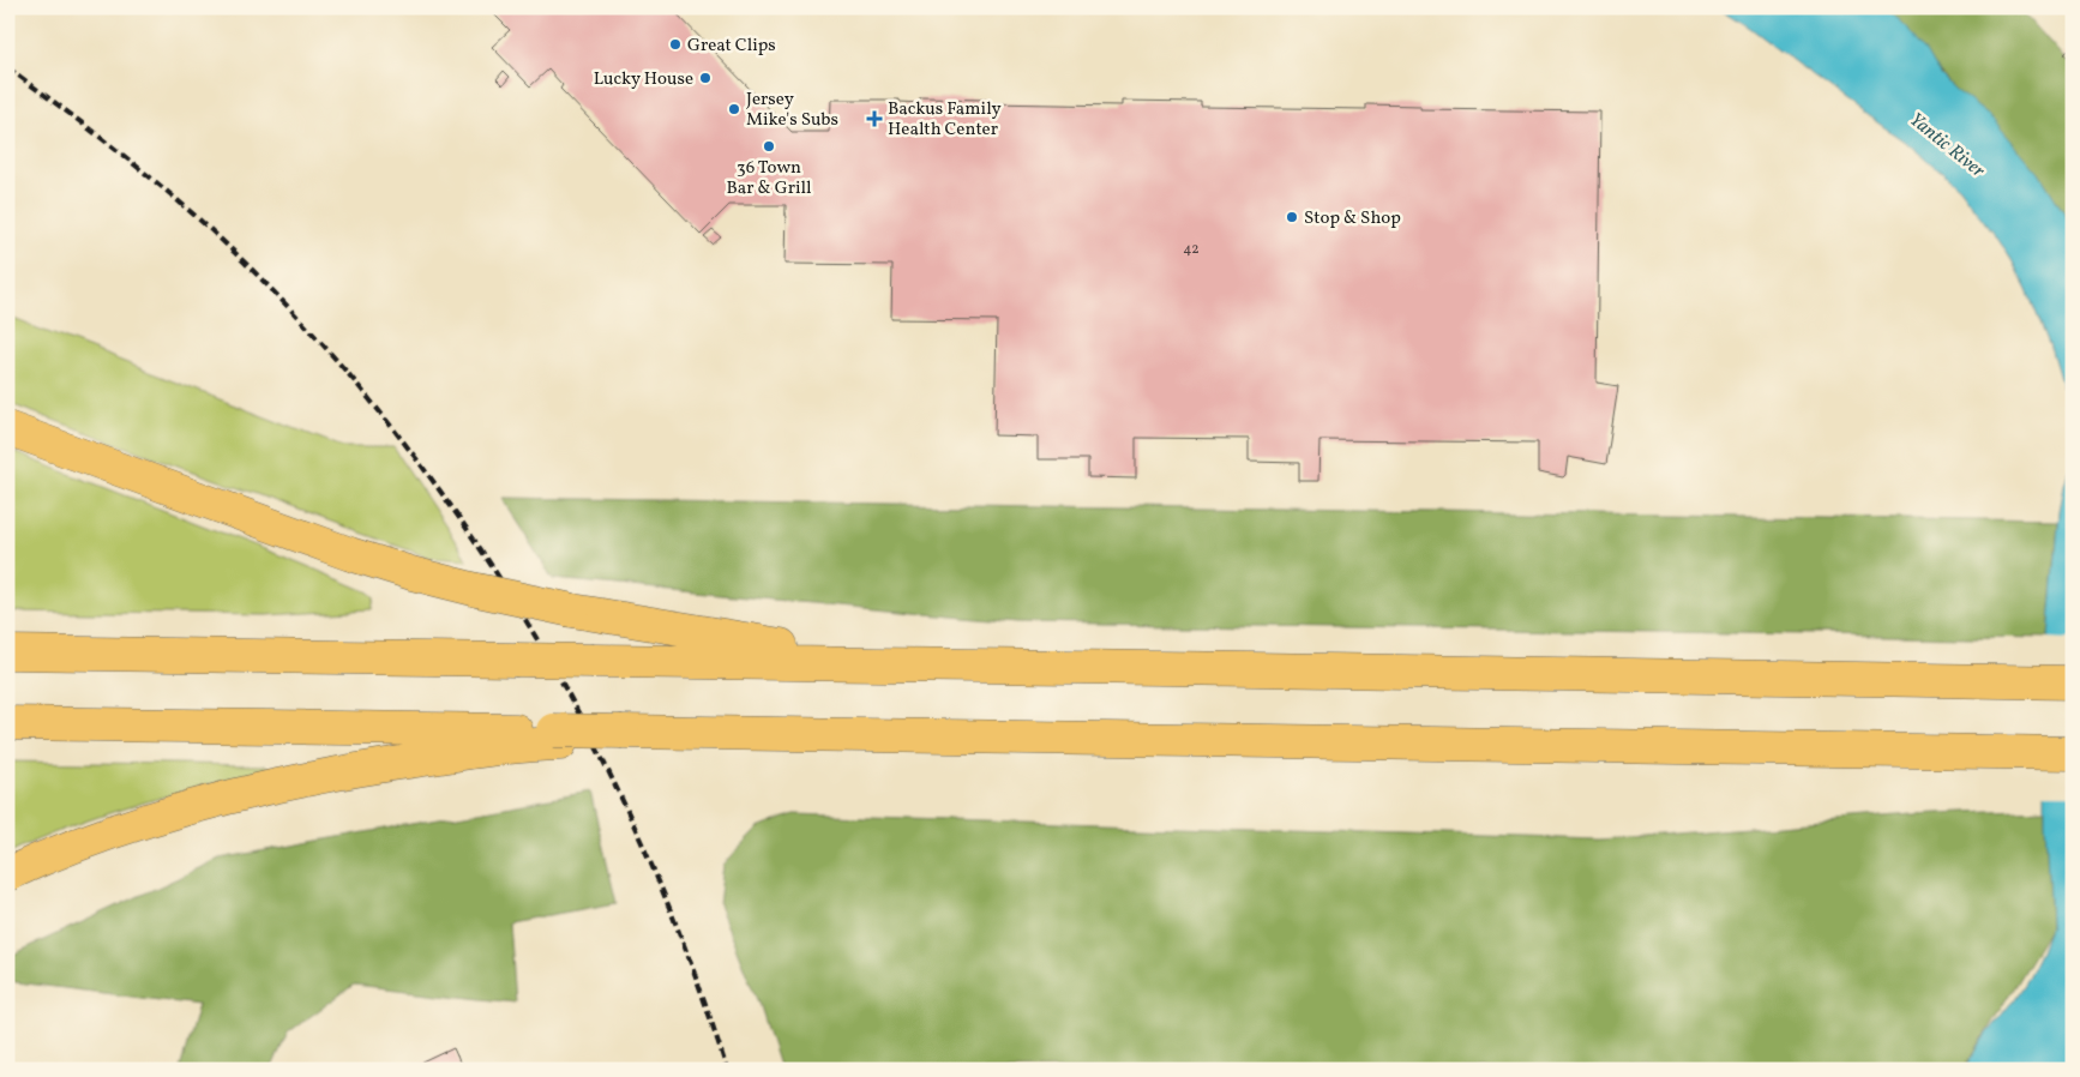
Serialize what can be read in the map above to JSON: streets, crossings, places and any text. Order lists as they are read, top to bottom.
{
  "water": ["Yantic River"],
  "places": {
    "other": [
      "Great Clips",
      "Lucky House",
      "Jersey Mike's Subs",
      "36 Town Bar & Grill",
      "Stop & Shop"
    ],
    "health": ["Backus Family Health Center"]
  },
  "house_numbers": ["42"]
}
